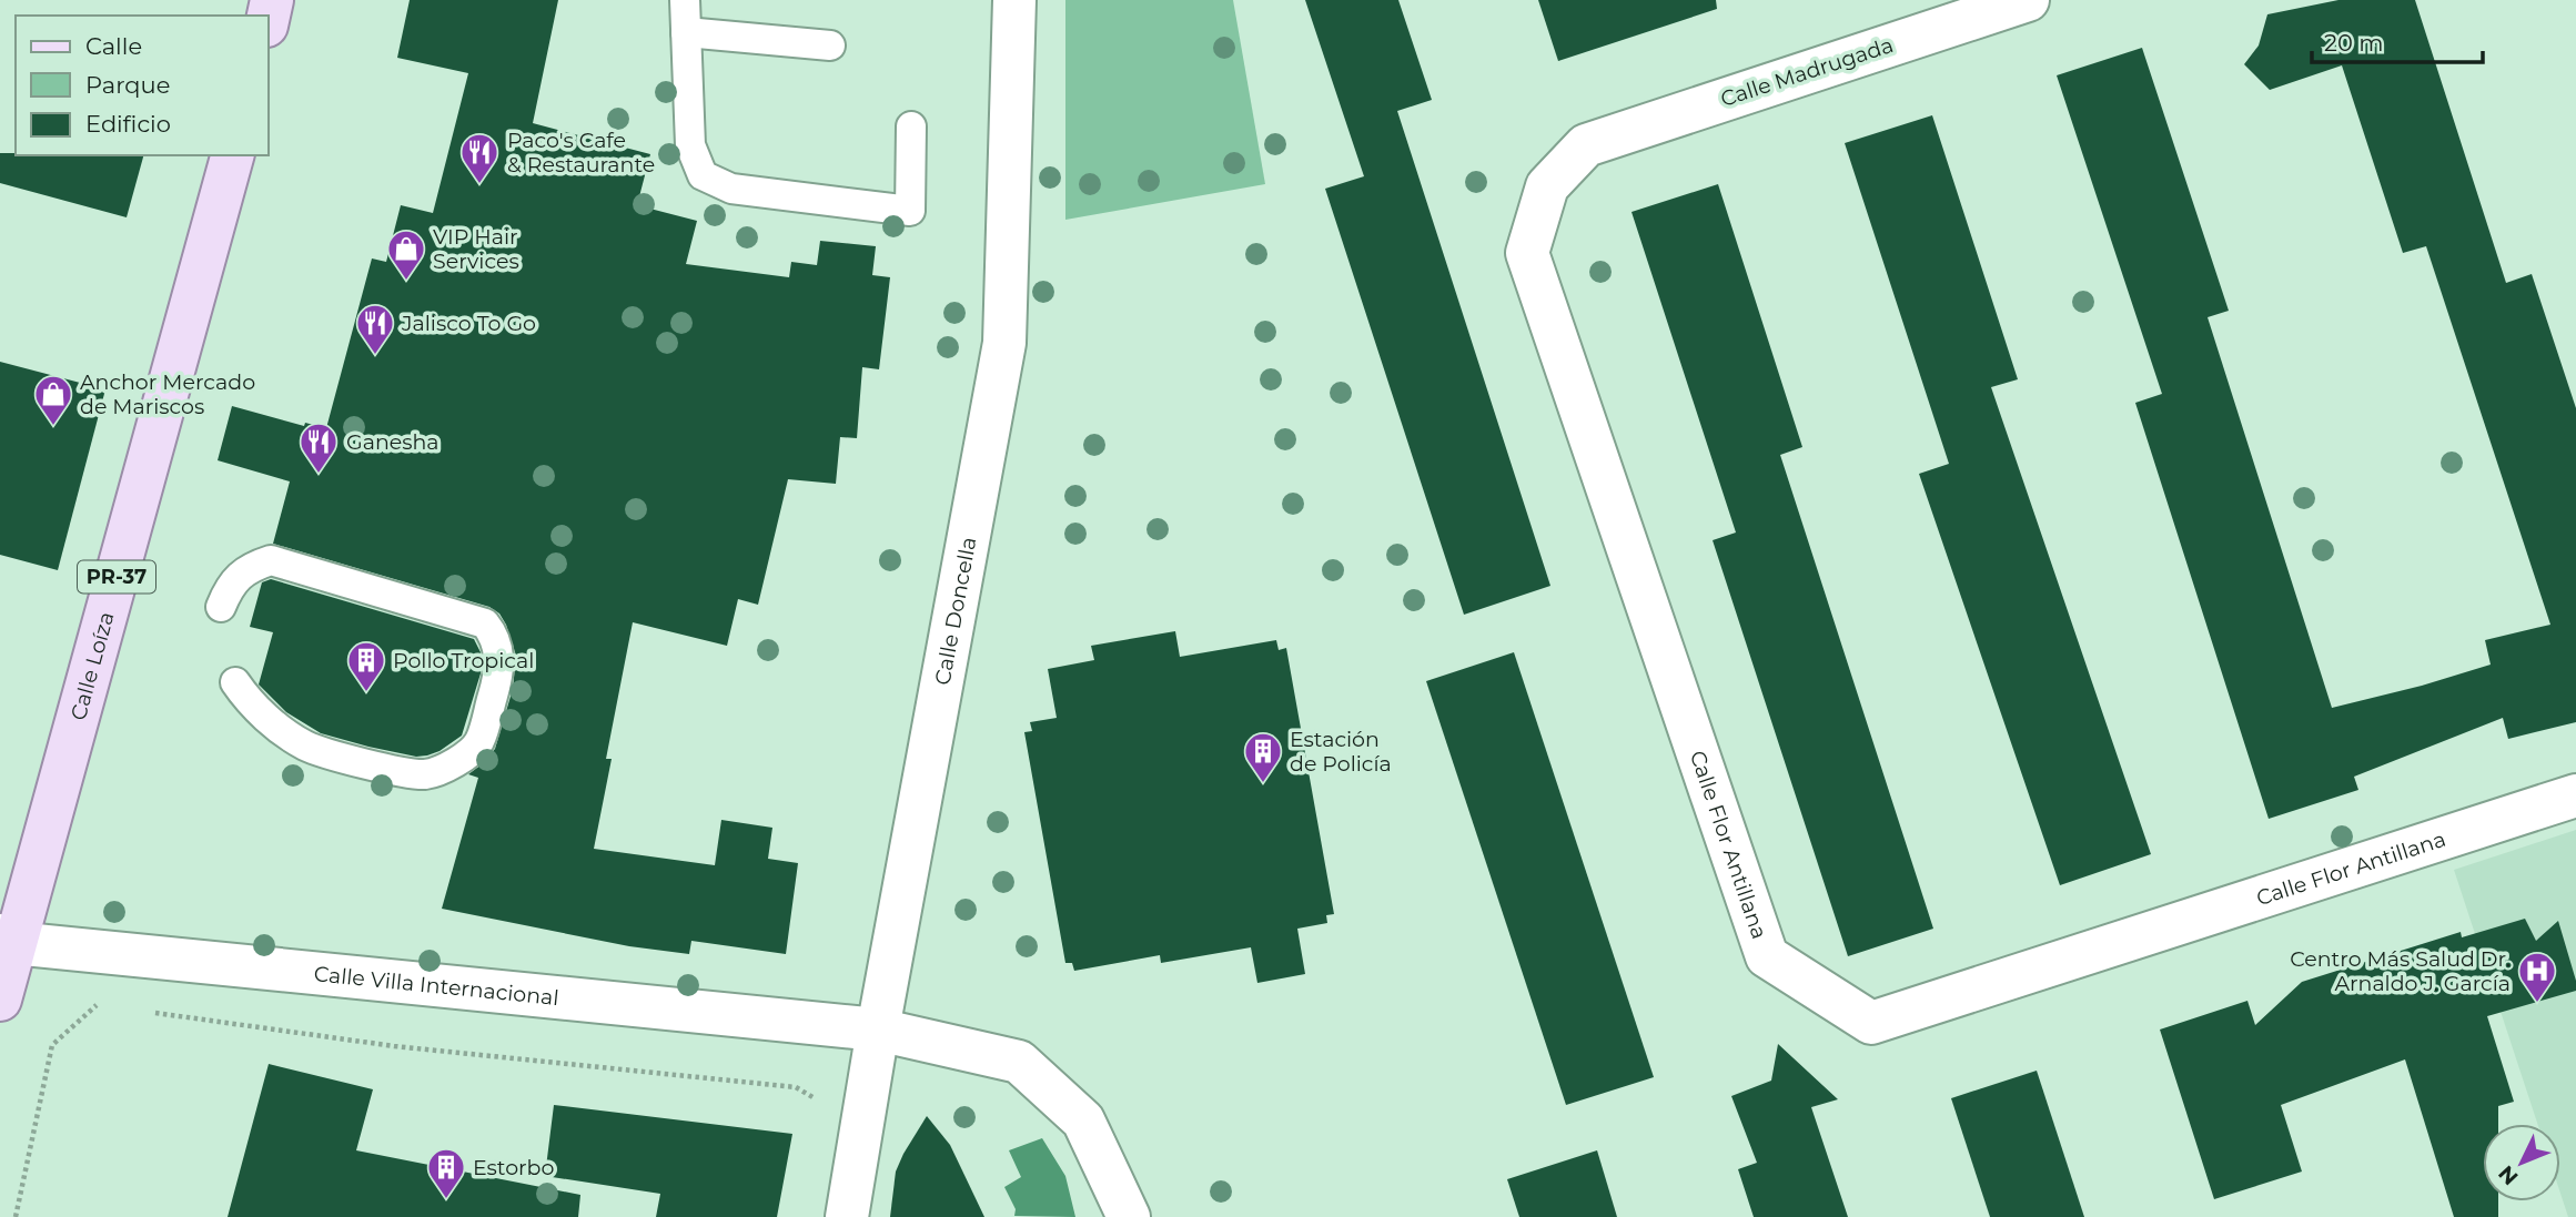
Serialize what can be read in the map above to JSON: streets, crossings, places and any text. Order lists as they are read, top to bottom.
{
  "streets": {
    "main road": ["PR-37", "Calle Loíza"],
    "street": [
      "Calle Madrugada",
      "Calle Doncella",
      "Calle Flor Antillana",
      "Calle Villa Internacional"
    ]
  },
  "crossings": [
    ["Calle Madrugada", "Calle Flor Antillana"],
    ["Calle Doncella", "Calle Villa Internacional"],
    ["Calle Loíza", "Calle Villa Internacional"]
  ],
  "places": {
    "restaurant": ["Paco's Cafe & Restaurante", "Jalisco To Go", "Ganesha"],
    "shop": ["VIP Hair Services", "Anchor Mercado de Mariscos"],
    "building": ["Pollo Tropical", "Estación de Policía", "Estorbo"],
    "hospital": ["Centro Más Salud Dr. Arnaldo J. García"]
  },
  "legend": ["Calle", "Parque", "Edificio"],
  "scale_bar": "20 m",
  "north": "bottom left"
}
